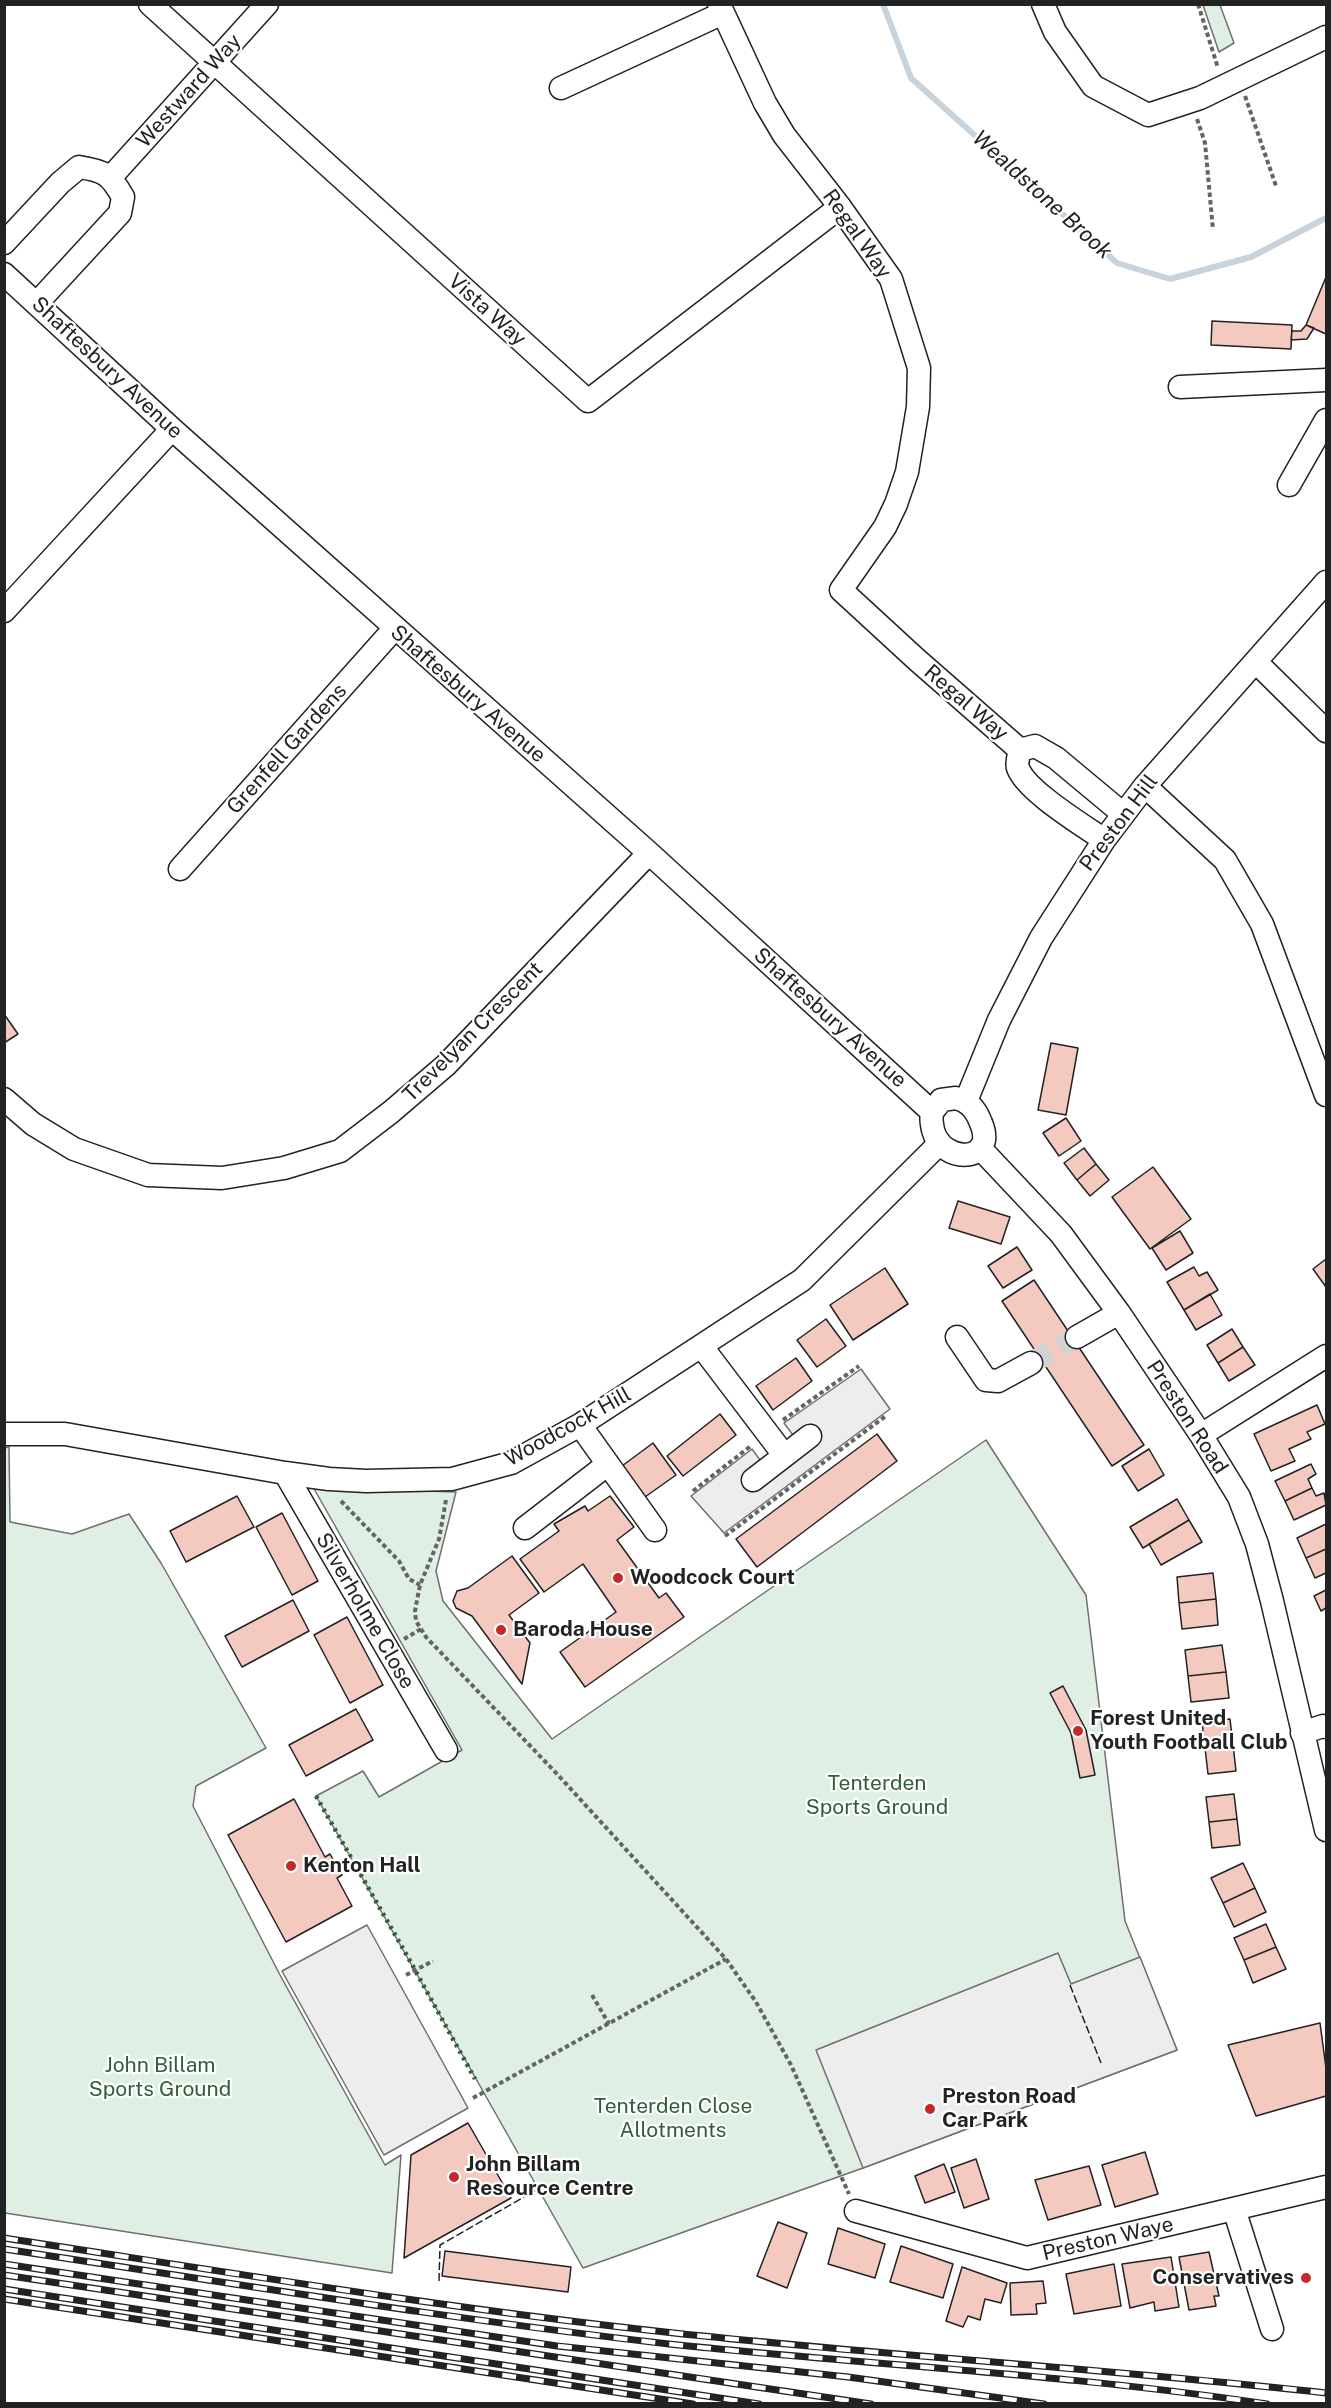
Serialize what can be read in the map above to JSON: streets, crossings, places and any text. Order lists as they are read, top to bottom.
{
  "streets": {
    "street": [
      "Westward Way",
      "Regal Way",
      "Vista Way",
      "Shaftesbury Avenue",
      "Grenfell Gardens",
      "Preston Hill",
      "Trevelyan Crescent",
      "Preston Road",
      "Woodcock Hill",
      "Silverholme Close",
      "Preston Waye"
    ]
  },
  "crossings": [
    ["Westward Way", "Vista Way"],
    ["Regal Way", "Vista Way"],
    ["Regal Way", "Preston Hill"],
    ["Shaftesbury Avenue", "Grenfell Gardens"],
    ["Shaftesbury Avenue", "Preston Hill"],
    ["Shaftesbury Avenue", "Trevelyan Crescent"],
    ["Shaftesbury Avenue", "Preston Road"],
    ["Shaftesbury Avenue", "Woodcock Hill"],
    ["Preston Hill", "Preston Road"],
    ["Preston Hill", "Woodcock Hill"],
    ["Preston Road", "Woodcock Hill"],
    ["Woodcock Hill", "Silverholme Close"]
  ],
  "water": ["Wealdstone Brook"],
  "parks": ["Tenterden Sports Ground", "John Billam Sports Ground", "Tenterden Close Allotments"],
  "places": [
    "Woodcock Court",
    "Baroda House",
    "Forest United Youth Football Club",
    "Kenton Hall",
    "Preston Road Car Park",
    "John Billam Resource Centre",
    "Conservatives"
  ]
}
